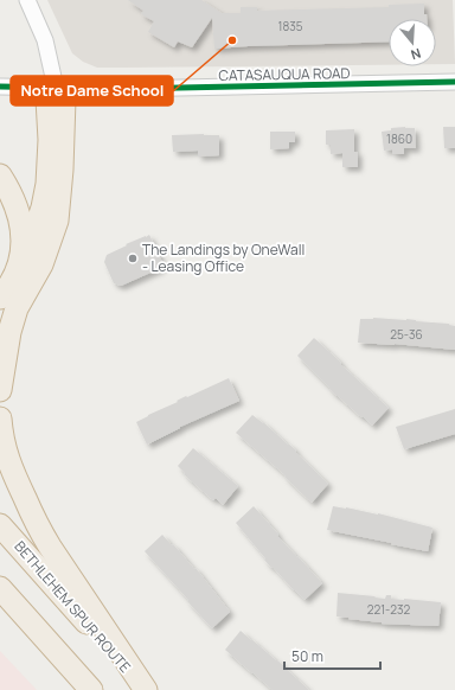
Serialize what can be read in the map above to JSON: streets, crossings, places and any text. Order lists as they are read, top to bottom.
{
  "streets": {
    "highway": ["BETHLEHEM SPUR ROUTE"],
    "street": ["CATASAUQUA ROAD"]
  },
  "places": ["Notre Dame School", "The Landings by OneWall - Leasing Office"],
  "house_numbers": [
    "1835",
    "1860",
    "25-36",
    "221-232"
  ],
  "scale_bar": "50 m",
  "north": "bottom"
}
